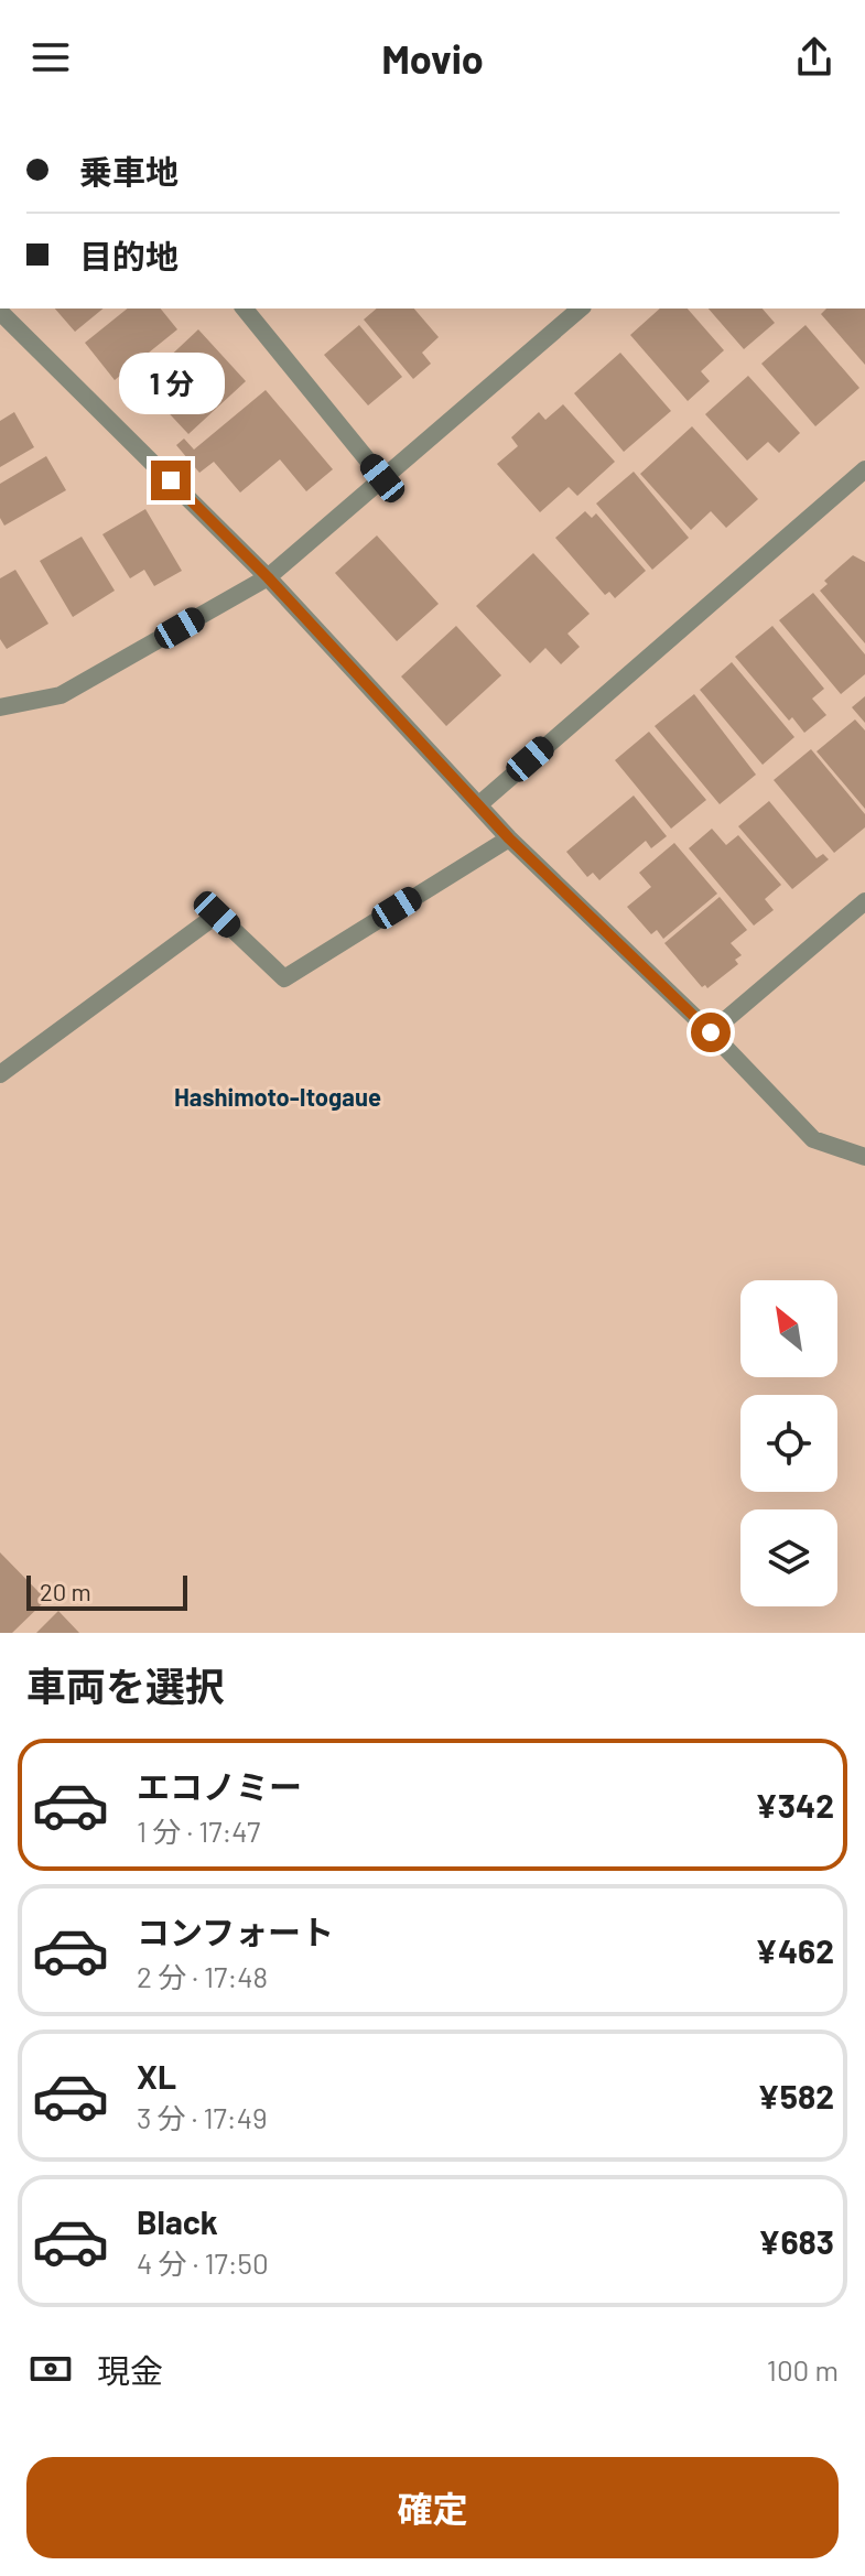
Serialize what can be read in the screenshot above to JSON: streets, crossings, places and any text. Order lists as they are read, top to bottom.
{
  "districts": ["Hashimoto-Itogaue"],
  "scale_bar": "20 m",
  "north": "top left",
  "page": {
    "header": "Movio",
    "banner": ["乗車地", "目的地"],
    "bubble": "1 分",
    "scale": "20 m",
    "heading": "車両を選択",
    "list": [
      {
        "name": "エコノミー",
        "note": "1 分 · 17:47",
        "value": "¥342"
      },
      {
        "name": "コンフォート",
        "note": "2 分 · 17:48",
        "value": "¥462"
      },
      {
        "name": "XL",
        "note": "3 分 · 17:49",
        "value": "¥582"
      },
      {
        "name": "Black",
        "note": "4 分 · 17:50",
        "value": "¥683"
      }
    ],
    "pay": ["現金", "100 m"],
    "buttons": "確定"
  }
}
